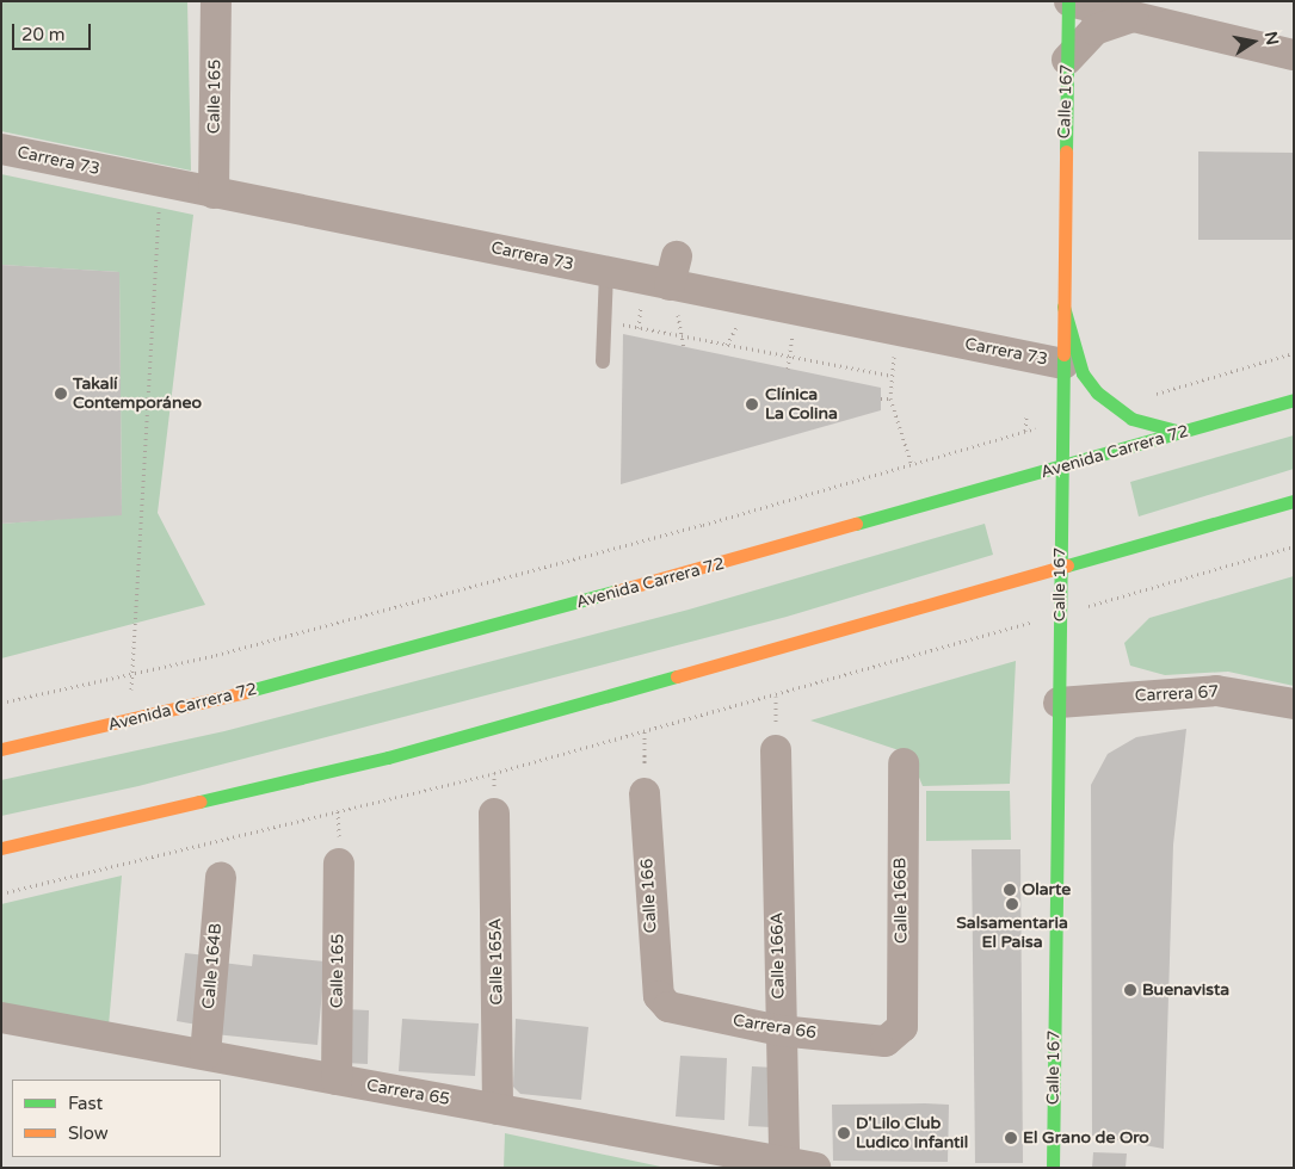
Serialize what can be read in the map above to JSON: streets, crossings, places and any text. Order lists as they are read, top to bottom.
{
  "streets": {
    "main road": ["Calle 167", "Avenida Carrera 72"],
    "street": [
      "Calle 165",
      "Carrera 73",
      "Carrera 67",
      "Calle 166",
      "Calle 166B",
      "Calle 166A",
      "Calle 165A",
      "Calle 164B",
      "Carrera 66",
      "Carrera 65"
    ]
  },
  "crossings": [
    ["Calle 165", "Carrera 73"],
    ["Calle 165", "Carrera 65"],
    ["Calle 167", "Carrera 73"],
    ["Calle 167", "Avenida Carrera 72"],
    ["Calle 167", "Carrera 67"],
    ["Calle 166", "Carrera 66"],
    ["Calle 166B", "Carrera 66"],
    ["Calle 166A", "Carrera 66"],
    ["Calle 166A", "Carrera 65"],
    ["Calle 165A", "Carrera 65"],
    ["Calle 164B", "Carrera 65"]
  ],
  "places": [
    "Takalí Contemporáneo",
    "Clínica La Colina",
    "Olarte",
    "Salsamentaria El Paisa",
    "Buenavista",
    "D'Lilo Club Ludico Infantil",
    "El Grano de Oro"
  ],
  "legend": ["Fast", "Slow"],
  "scale_bar": "20 m",
  "north": "right"
}
